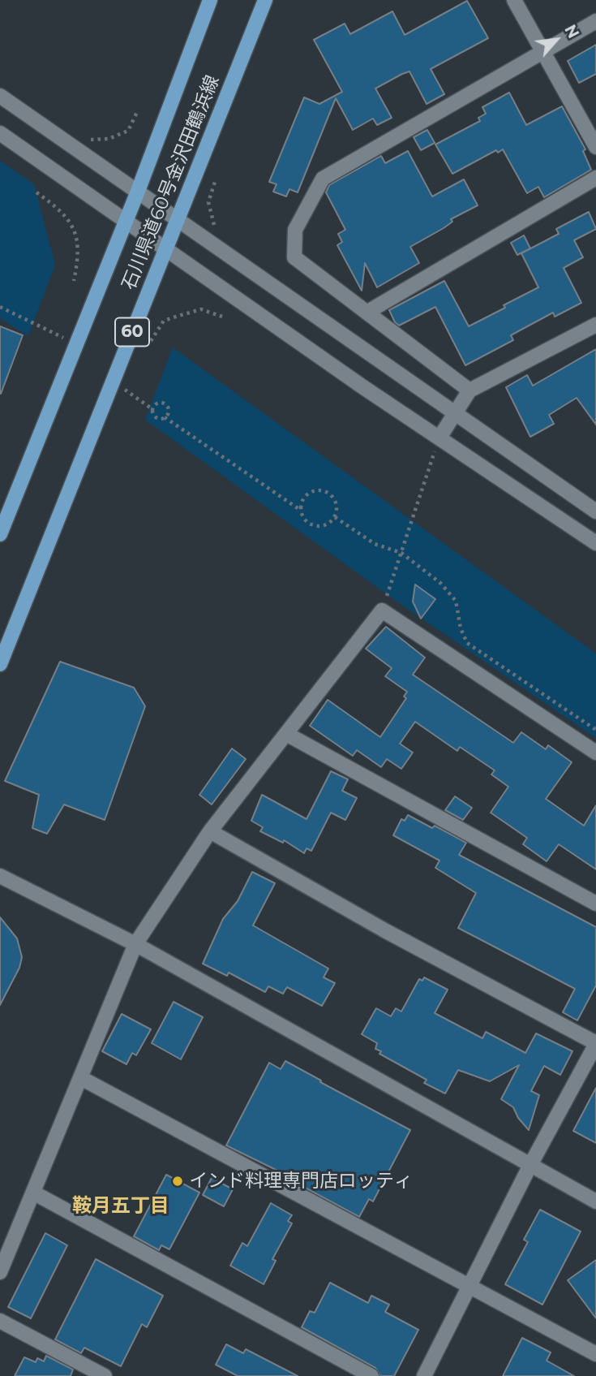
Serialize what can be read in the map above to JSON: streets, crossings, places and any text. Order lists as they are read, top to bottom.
{
  "streets": {
    "main road": ["石川県道60号金沢田鶴浜線", "60"]
  },
  "districts": ["鞍月五丁目"],
  "places": ["インド料理専門店ロッティ"],
  "north": "top right"
}
